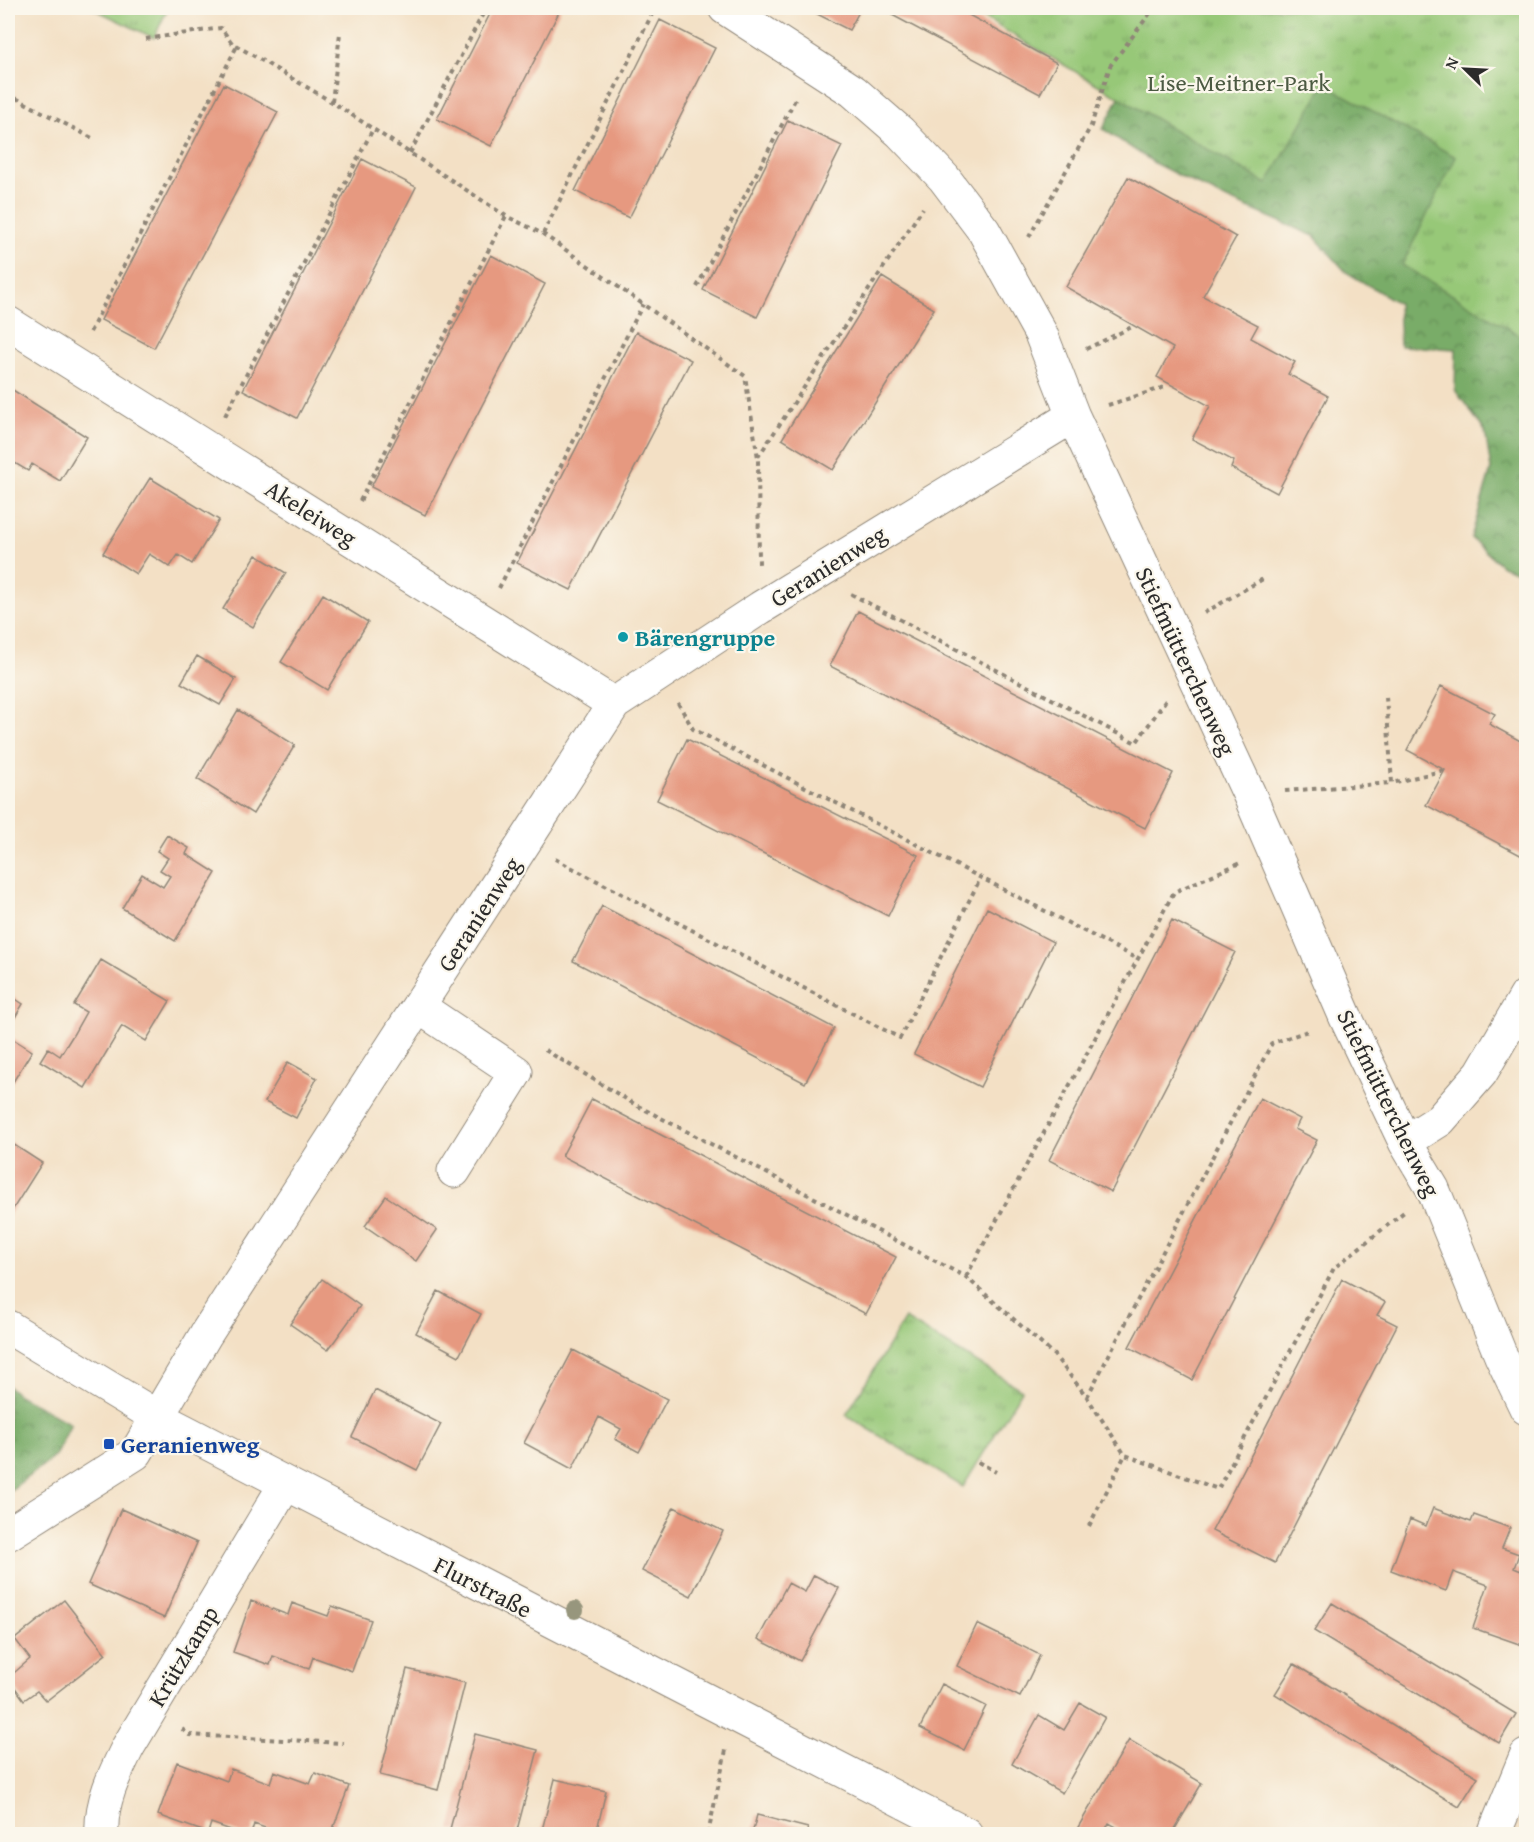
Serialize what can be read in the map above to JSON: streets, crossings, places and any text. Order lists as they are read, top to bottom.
{
  "streets": {
    "street": [
      "Akeleiweg",
      "Geranienweg",
      "Stiefmütterchenweg",
      "Flurstraße",
      "Krützkamp"
    ]
  },
  "crossings": [
    ["Akeleiweg", "Geranienweg"],
    ["Geranienweg", "Stiefmütterchenweg"],
    ["Geranienweg", "Flurstraße"],
    ["Flurstraße", "Krützkamp"]
  ],
  "parks": ["Lise-Meitner-Park"],
  "places": {
    "other": ["Bärengruppe"],
    "transit": ["Geranienweg"]
  },
  "north": "top left"
}
